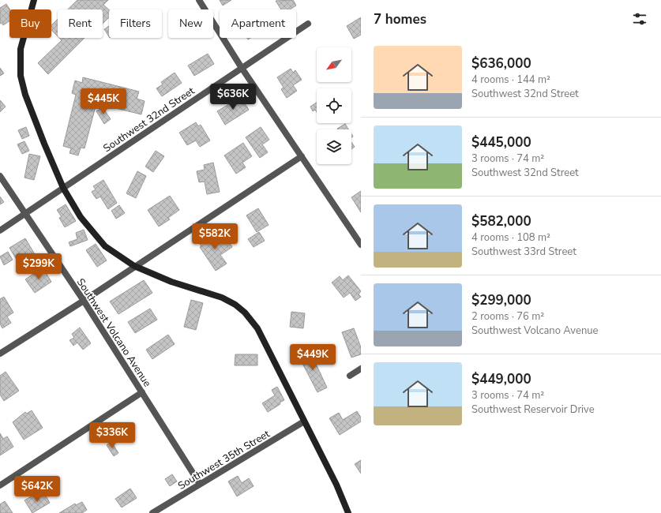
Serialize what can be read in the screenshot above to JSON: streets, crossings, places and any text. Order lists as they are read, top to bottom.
{
  "streets": {
    "street": ["Southwest 32nd Street", "Southwest Volcano Avenue", "Southwest 35th Street"]
  },
  "crossings": [
    ["Southwest 32nd Street", "Southwest Volcano Avenue"],
    ["Southwest Volcano Avenue", "Southwest 35th Street"]
  ],
  "north": "bottom left",
  "page": {
    "heading": "7 homes",
    "chip": [
      "Buy",
      "Rent",
      "Filters",
      "New",
      "Apartment"
    ],
    "list": [
      {
        "name": "$636,000",
        "note": "4 rooms · 144 m² · Southwest 32nd Street"
      },
      {
        "name": "$445,000",
        "note": "3 rooms · 74 m² · Southwest 32nd Street"
      },
      {
        "name": "$582,000",
        "note": "4 rooms · 108 m² · Southwest 33rd Street"
      },
      {
        "name": "$299,000",
        "note": "2 rooms · 76 m² · Southwest Volcano Avenue"
      },
      {
        "name": "$449,000",
        "note": "3 rooms · 74 m² · Southwest Reservoir Drive"
      }
    ],
    "price": [
      "$636K",
      "$445K",
      "$582K",
      "$299K",
      "$449K",
      "$336K",
      "$642K"
    ]
  }
}
